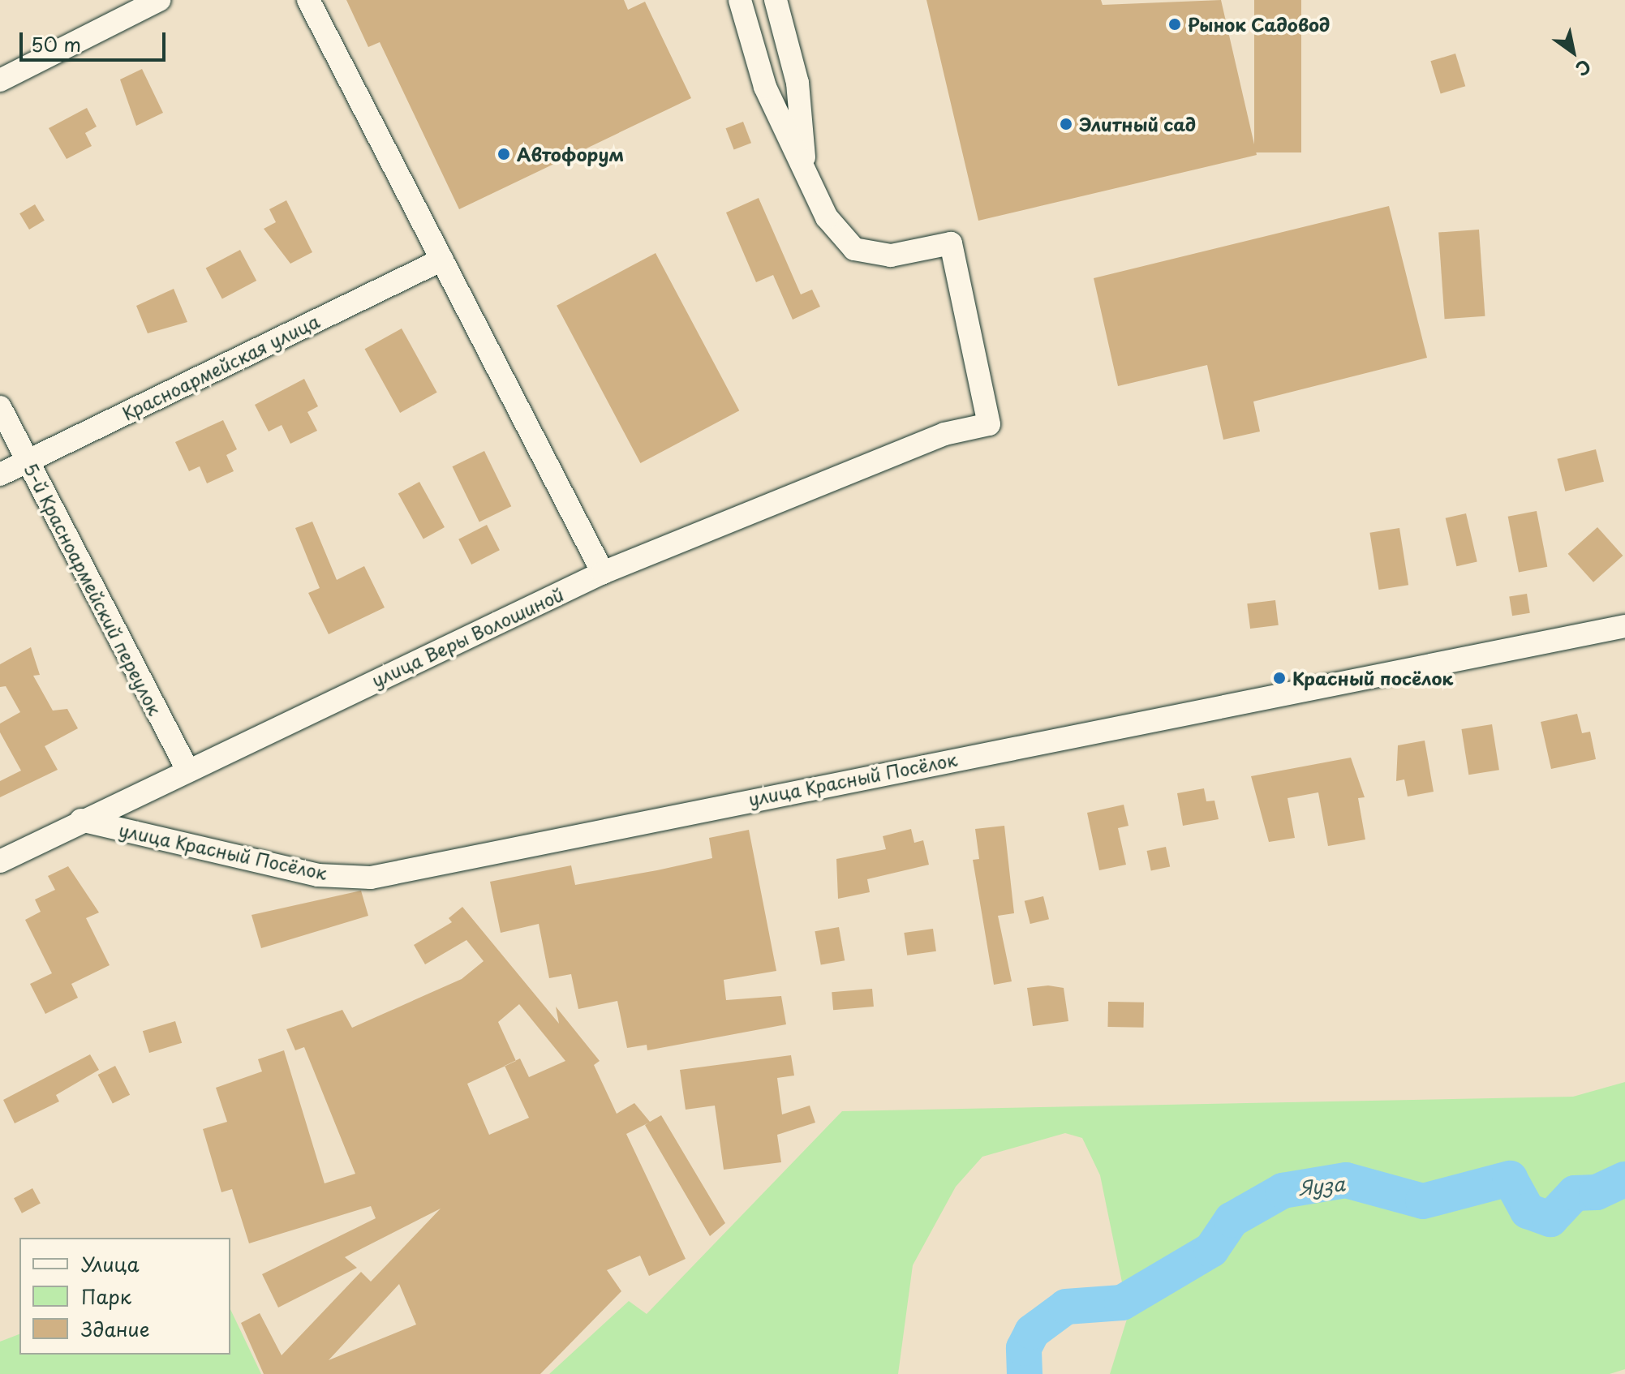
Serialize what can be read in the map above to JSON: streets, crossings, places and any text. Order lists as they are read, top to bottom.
{
  "streets": {
    "street": [
      "Красноармейская улица",
      "5-й Красноармейский переулок",
      "улица Веры Волошиной",
      "улица Красный Посёлок"
    ]
  },
  "crossings": [
    ["Красноармейская улица", "5-й Красноармейский переулок"],
    ["5-й Красноармейский переулок", "улица Веры Волошиной"],
    ["улица Веры Волошиной", "улица Красный Посёлок"]
  ],
  "water": ["Яуза"],
  "places": [
    "Рынок Садовод",
    "Элитный сад",
    "Автофорум",
    "Красный посёлок"
  ],
  "legend": ["Улица", "Парк", "Здание"],
  "scale_bar": "50 m",
  "north": "bottom right"
}
